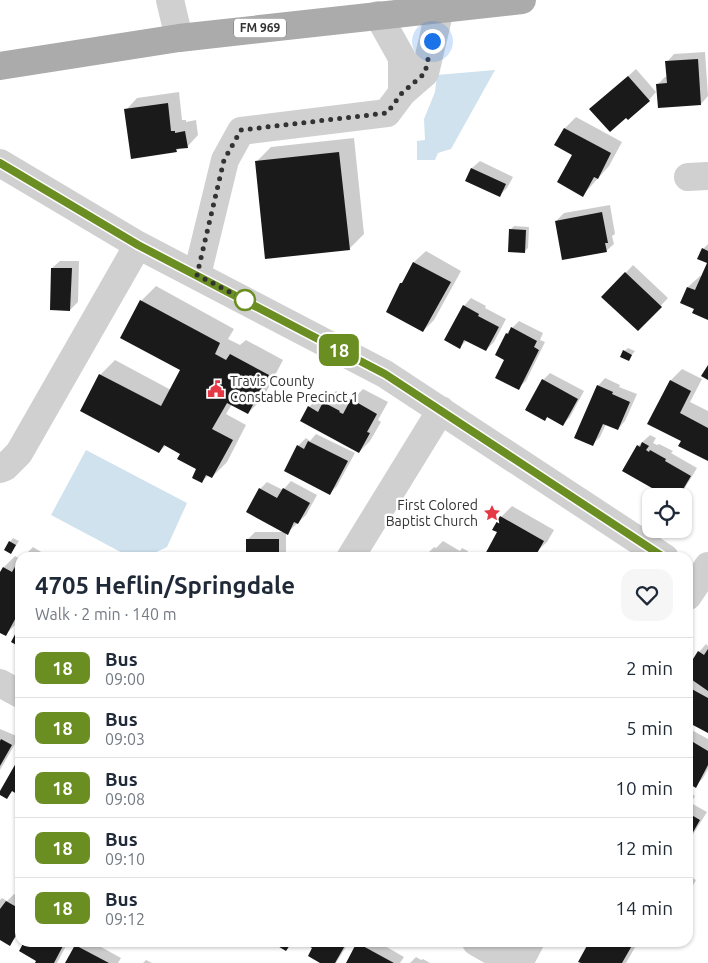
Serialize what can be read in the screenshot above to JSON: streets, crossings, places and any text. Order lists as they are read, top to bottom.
{
  "streets": {
    "main road": ["FM 969"]
  },
  "places": {
    "public building": ["Travis County Constable Precinct 1"],
    "place": ["First Colored Baptist Church"]
  },
  "lines": ["bus line 18"],
  "page": {
    "on_map": "18",
    "heading": ["4705 Heflin/Springdale", "Walk · 2 min · 140 m"],
    "list": [
      {
        "mark": "18",
        "name": "Bus",
        "note": "09:00",
        "value": "2 min"
      },
      {
        "mark": "18",
        "name": "Bus",
        "note": "09:03",
        "value": "5 min"
      },
      {
        "mark": "18",
        "name": "Bus",
        "note": "09:08",
        "value": "10 min"
      },
      {
        "mark": "18",
        "name": "Bus",
        "note": "09:10",
        "value": "12 min"
      },
      {
        "mark": "18",
        "name": "Bus",
        "note": "09:12",
        "value": "14 min"
      }
    ]
  }
}
